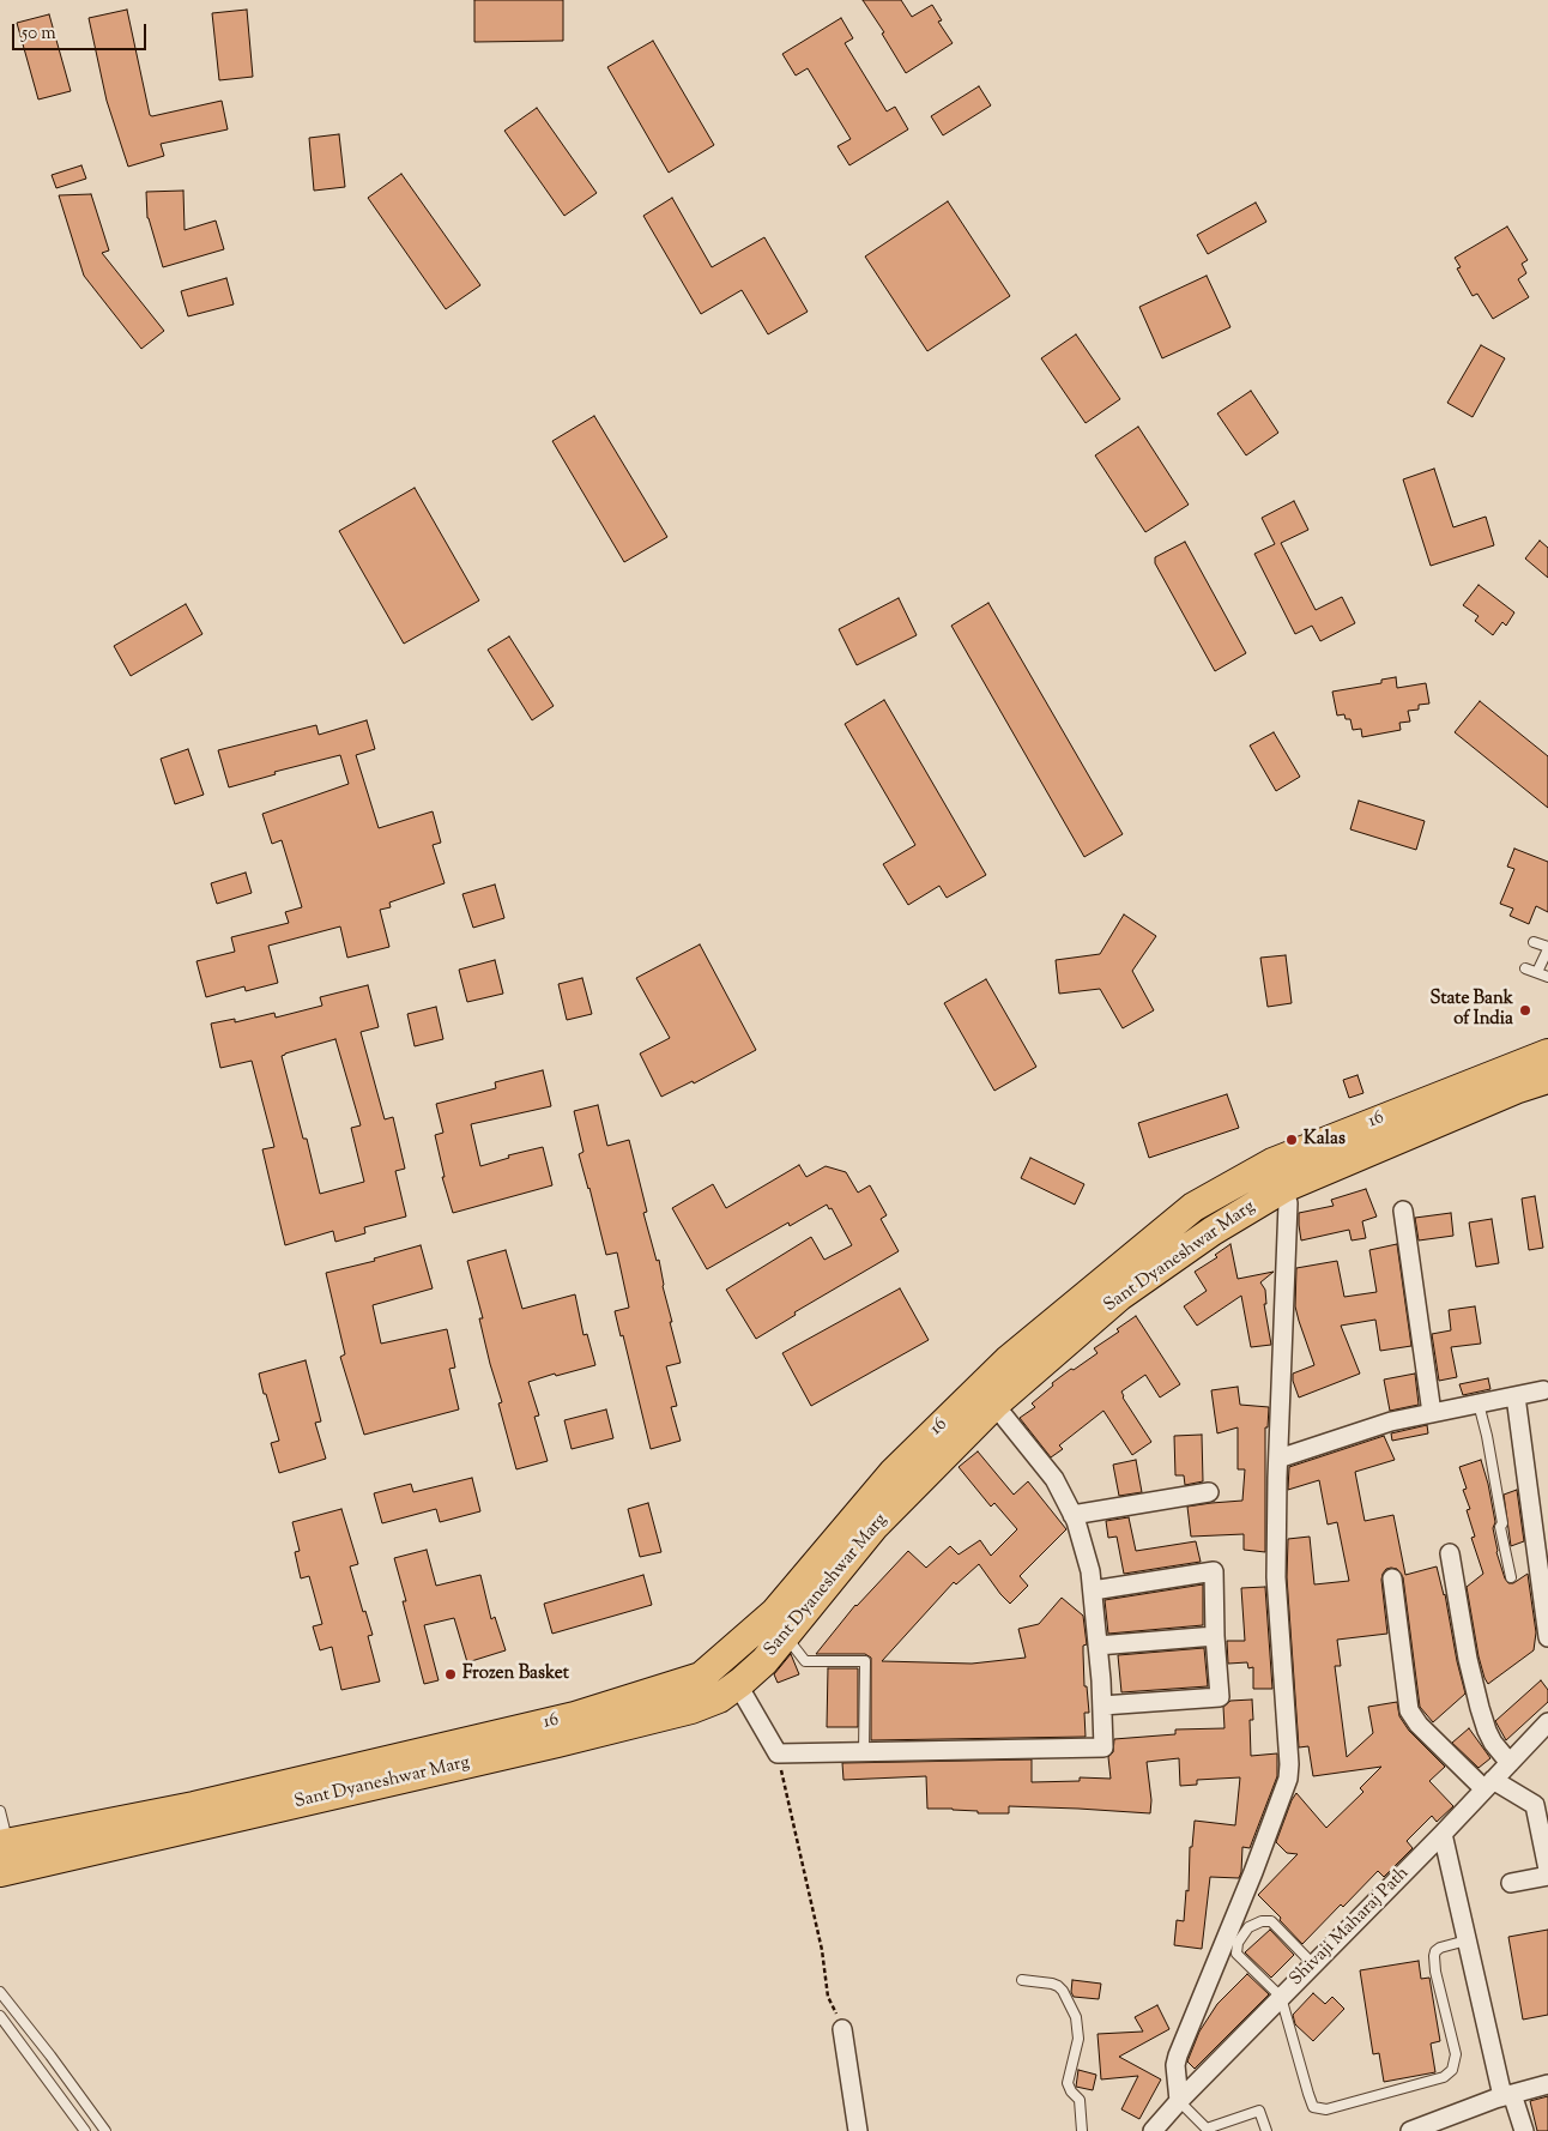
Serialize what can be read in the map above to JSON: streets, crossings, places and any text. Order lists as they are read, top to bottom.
{
  "streets": {
    "main road": ["16", "Sant Dyaneshwar Marg"],
    "street": ["Shivaji Maharaj Path"]
  },
  "crossings": [
    ["16", "Sant Dyaneshwar Marg"]
  ],
  "places": ["State Bank of India", "Kalas", "Frozen Basket"],
  "scale_bar": "50 m"
}
